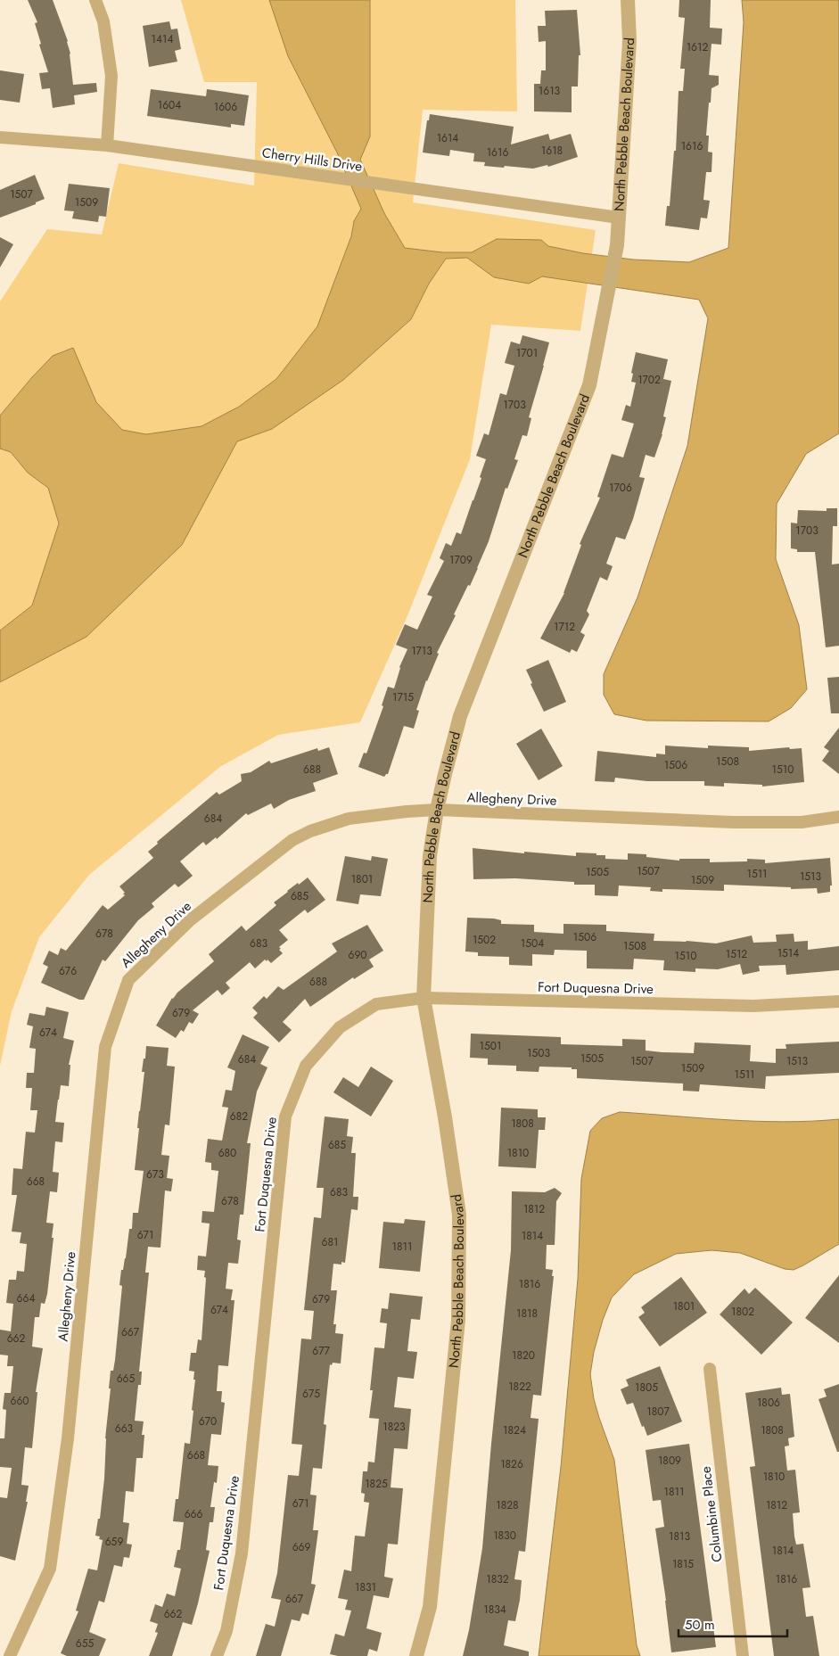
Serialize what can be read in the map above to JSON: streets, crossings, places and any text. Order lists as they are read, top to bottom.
{
  "streets": {
    "street": [
      "North Pebble Beach Boulevard",
      "Cherry Hills Drive",
      "Allegheny Drive",
      "Fort Duquesna Drive",
      "Columbine Place"
    ]
  },
  "crossings": [
    ["North Pebble Beach Boulevard", "Cherry Hills Drive"],
    ["North Pebble Beach Boulevard", "Allegheny Drive"],
    ["North Pebble Beach Boulevard", "Fort Duquesna Drive"]
  ],
  "house_numbers": [
    "1414",
    "1612",
    "1613",
    "1604",
    "1606",
    "1614",
    "1616",
    "1618",
    "1616",
    "1507",
    "1509",
    "1701",
    "1702",
    "1703",
    "1706",
    "1703",
    "1709",
    "1712",
    "1713",
    "1715",
    "1508",
    "1506",
    "688",
    "1510",
    "684",
    "1507",
    "1505",
    "1511",
    "1513",
    "1801",
    "1509",
    "685",
    "678",
    "1506",
    "1502",
    "683",
    "1504",
    "1508",
    "1514",
    "1512",
    "690",
    "1510",
    "676",
    "688",
    "679",
    "674",
    "1501",
    "1503",
    "1505",
    "684",
    "1507",
    "1513",
    "1509",
    "1511",
    "682",
    "1808",
    "685",
    "680",
    "1810",
    "673",
    "668",
    "683",
    "678",
    "1812",
    "671",
    "1814",
    "681",
    "1811",
    "1816",
    "664",
    "679",
    "1801",
    "674",
    "1802",
    "1818",
    "667",
    "662",
    "677",
    "1820",
    "665",
    "1822",
    "1805",
    "675",
    "660",
    "1806",
    "1807",
    "670",
    "1823",
    "663",
    "1824",
    "1808",
    "668",
    "1809",
    "1826",
    "1810",
    "1825",
    "1811",
    "671",
    "1828",
    "1812",
    "666",
    "1830",
    "1813",
    "659",
    "669",
    "1814",
    "1815",
    "1832",
    "1816",
    "1831",
    "667",
    "1834",
    "662",
    "655"
  ],
  "scale_bar": "50 m"
}
